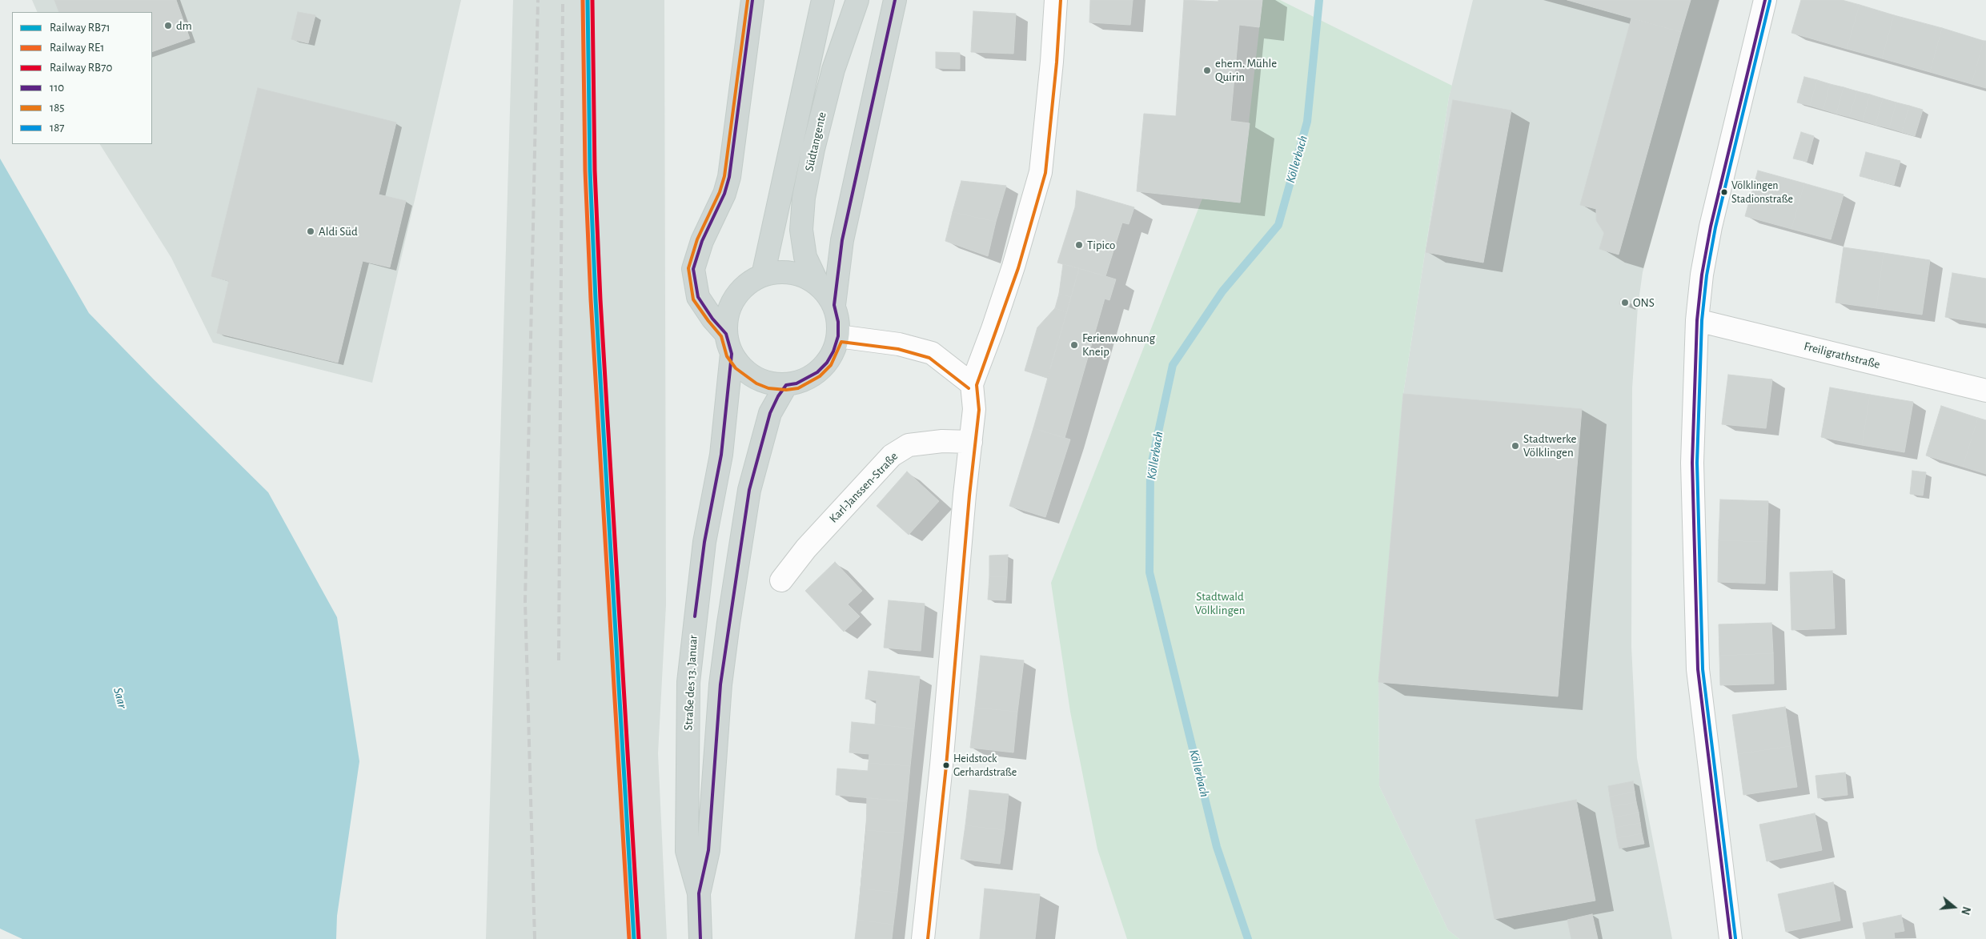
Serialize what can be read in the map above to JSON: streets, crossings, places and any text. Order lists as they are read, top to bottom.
{
  "streets": {
    "main road": ["Südtangente", "Straße des 13. Januar"],
    "street": ["Freiligrathstraße", "Karl-Janssen-Straße"]
  },
  "crossings": [
    ["Südtangente", "Straße des 13. Januar"]
  ],
  "water": ["Köllerbach", "Saar"],
  "parks": ["Stadtwald Völklingen"],
  "places": [
    "dm",
    "ehem. Mühle Quirin",
    "Völklingen Stadionstraße",
    "Aldi Süd",
    "Tipico",
    "ONS",
    "Ferienwohnung Kneip",
    "Stadtwerke Völklingen",
    "Heidstock Gerhardstraße"
  ],
  "lines": [
    "rail line RB71",
    "rail line RE1",
    "rail line RB70",
    "transit line 110",
    "transit line 185",
    "transit line 187"
  ],
  "legend": [
    "Railway RB71",
    "Railway RE1",
    "Railway RB70",
    "110",
    "185",
    "187"
  ],
  "north": "right"
}
